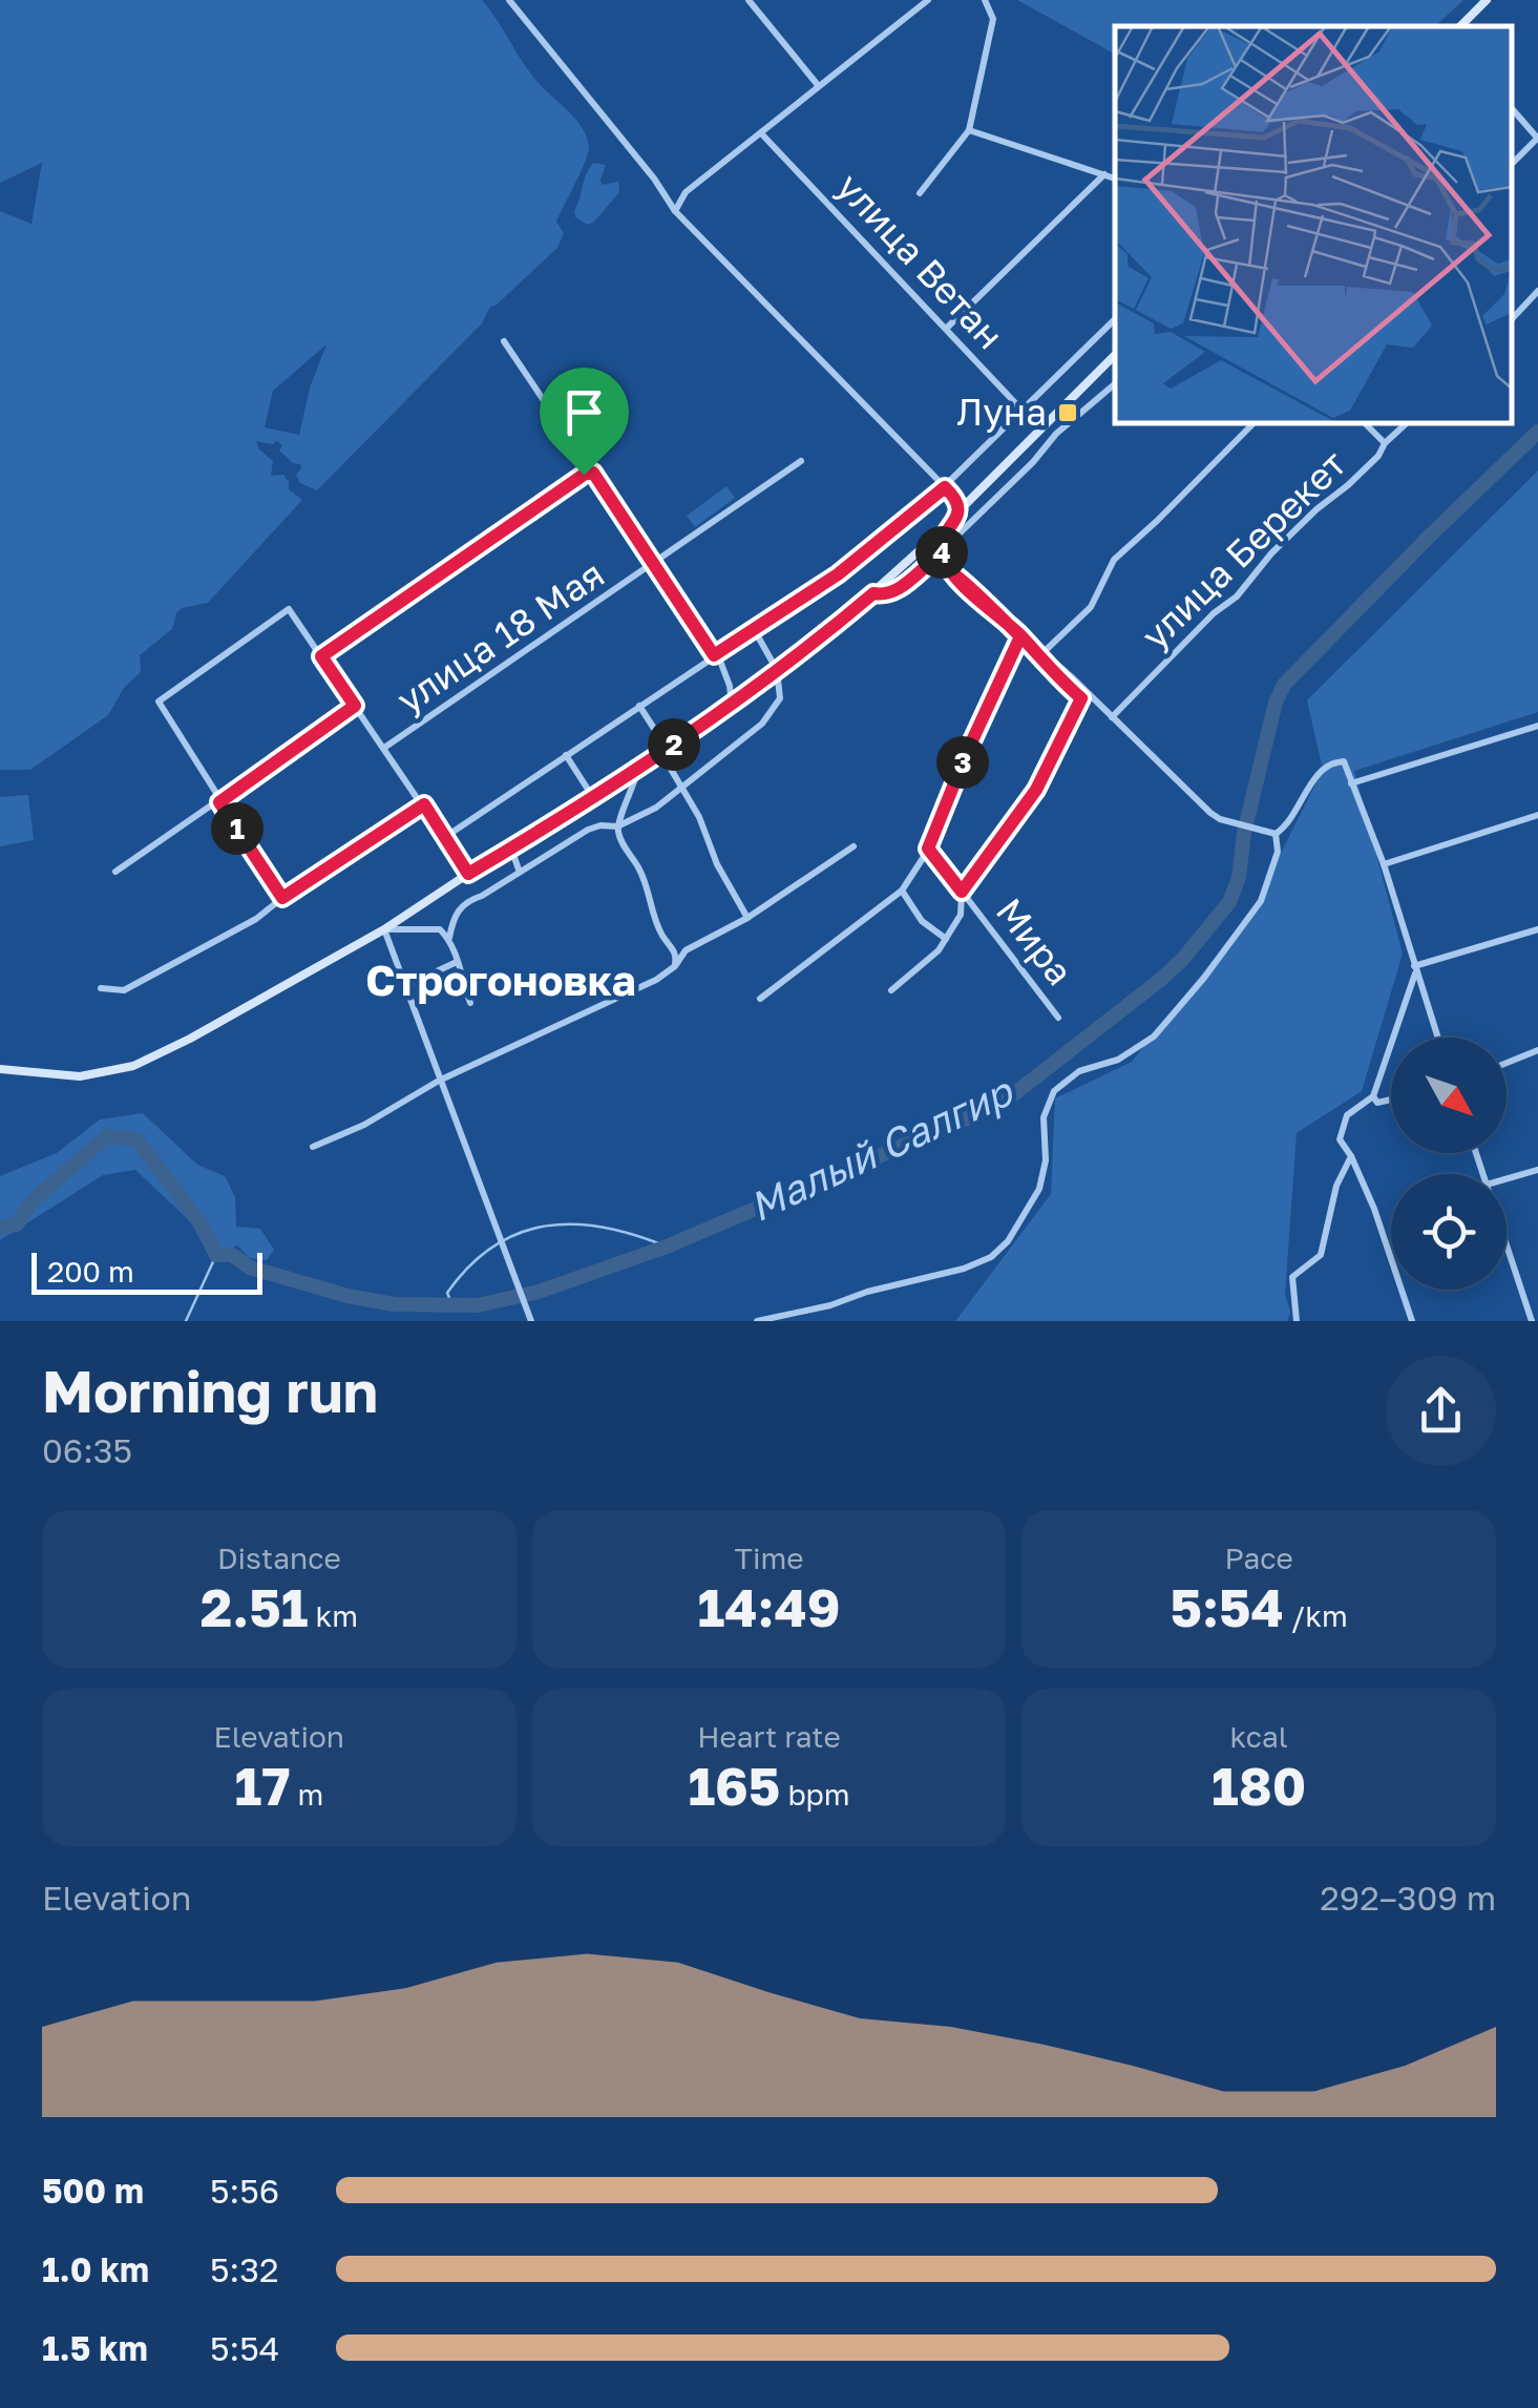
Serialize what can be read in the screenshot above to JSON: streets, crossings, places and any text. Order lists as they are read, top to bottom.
{
  "streets": {
    "street": [
      "улица Ветан",
      "улица Берекет",
      "улица 18 Мая",
      "Мира"
    ]
  },
  "districts": ["Строгоновка"],
  "water": ["Малый Салгир"],
  "places": {
    "transit": ["Луна"]
  },
  "scale_bar": "200 m",
  "north": "bottom right",
  "page": {
    "pins": [
      "4",
      "2",
      "3",
      "1"
    ],
    "scale": "200 m",
    "heading": ["Morning run", "06:35"],
    "stats": [
      ["Distance", "2.51 km"],
      ["Time", "14:49"],
      ["Pace", "5:54 /km"],
      ["Elevation", "17 m"],
      ["Heart rate", "165 bpm"],
      ["kcal", "180"]
    ],
    "chart": ["Elevation", "292–309 m"],
    "list": [
      {
        "name": "500 m",
        "note": "5:56"
      },
      {
        "name": "1.0 km",
        "note": "5:32"
      },
      {
        "name": "1.5 km",
        "note": "5:54"
      }
    ]
  }
}
